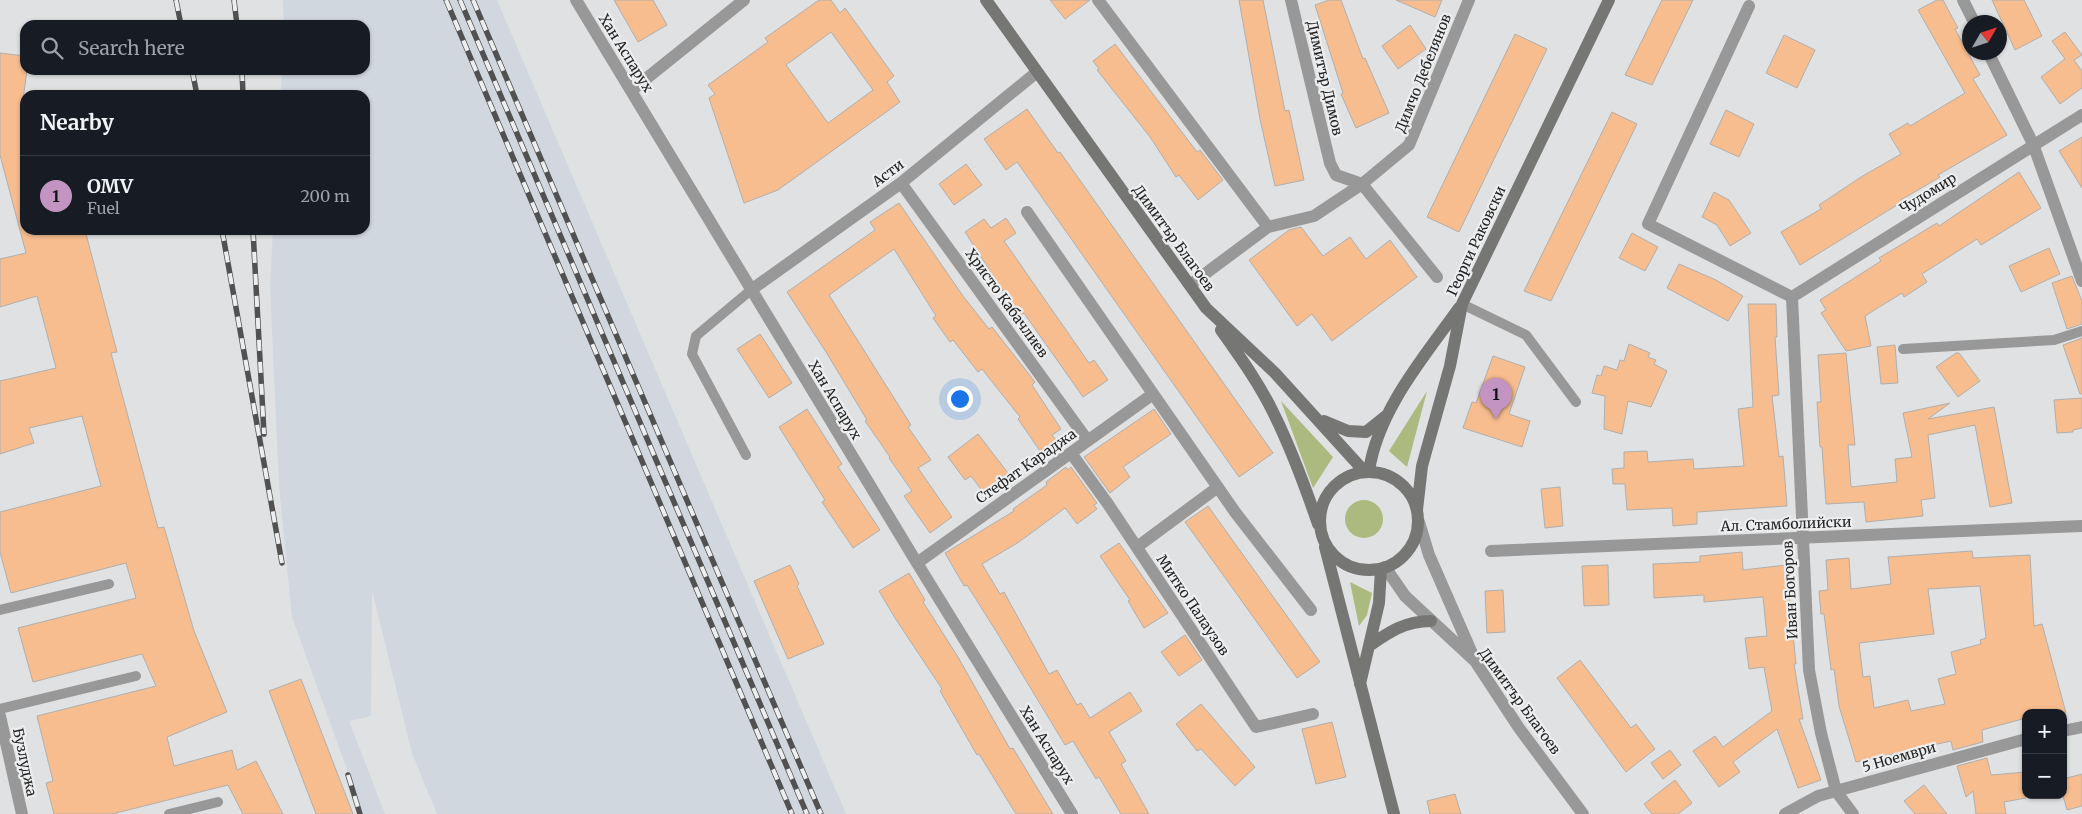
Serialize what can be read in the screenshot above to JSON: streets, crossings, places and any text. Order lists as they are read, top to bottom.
{
  "streets": {
    "street": [
      "Хан Аспарух",
      "Димчо Дебелянов",
      "Димитър Димов",
      "Асти",
      "Чудомир",
      "Димитър Благоев",
      "Георги Раковски",
      "Христо Кабачлиев",
      "Стефат Караджа",
      "Ал. Стамболийски",
      "Иван Богоров",
      "Митко Палаузов",
      "5 Ноември",
      "Бузлуджа"
    ]
  },
  "crossings": [
    ["Хан Аспарух", "Асти"],
    ["Хан Аспарух", "Стефат Караджа"],
    ["Димчо Дебелянов", "Димитър Димов"],
    ["Асти", "Димитър Благоев"],
    ["Асти", "Христо Кабачлиев"],
    ["Чудомир", "Иван Богоров"],
    ["Димитър Благоев", "Георги Раковски"],
    ["Христо Кабачлиев", "Стефат Караджа"],
    ["Стефат Караджа", "Митко Палаузов"],
    ["Ал. Стамболийски", "Иван Богоров"],
    ["Иван Богоров", "5 Ноември"]
  ],
  "north": "top right",
  "page": {
    "search": "Search here",
    "heading": "Nearby",
    "list": [
      {
        "mark": "1",
        "name": "OMV",
        "note": "Fuel",
        "value": "200 m"
      }
    ],
    "pins": "1",
    "map_buttons": ["+", "−"]
  }
}
